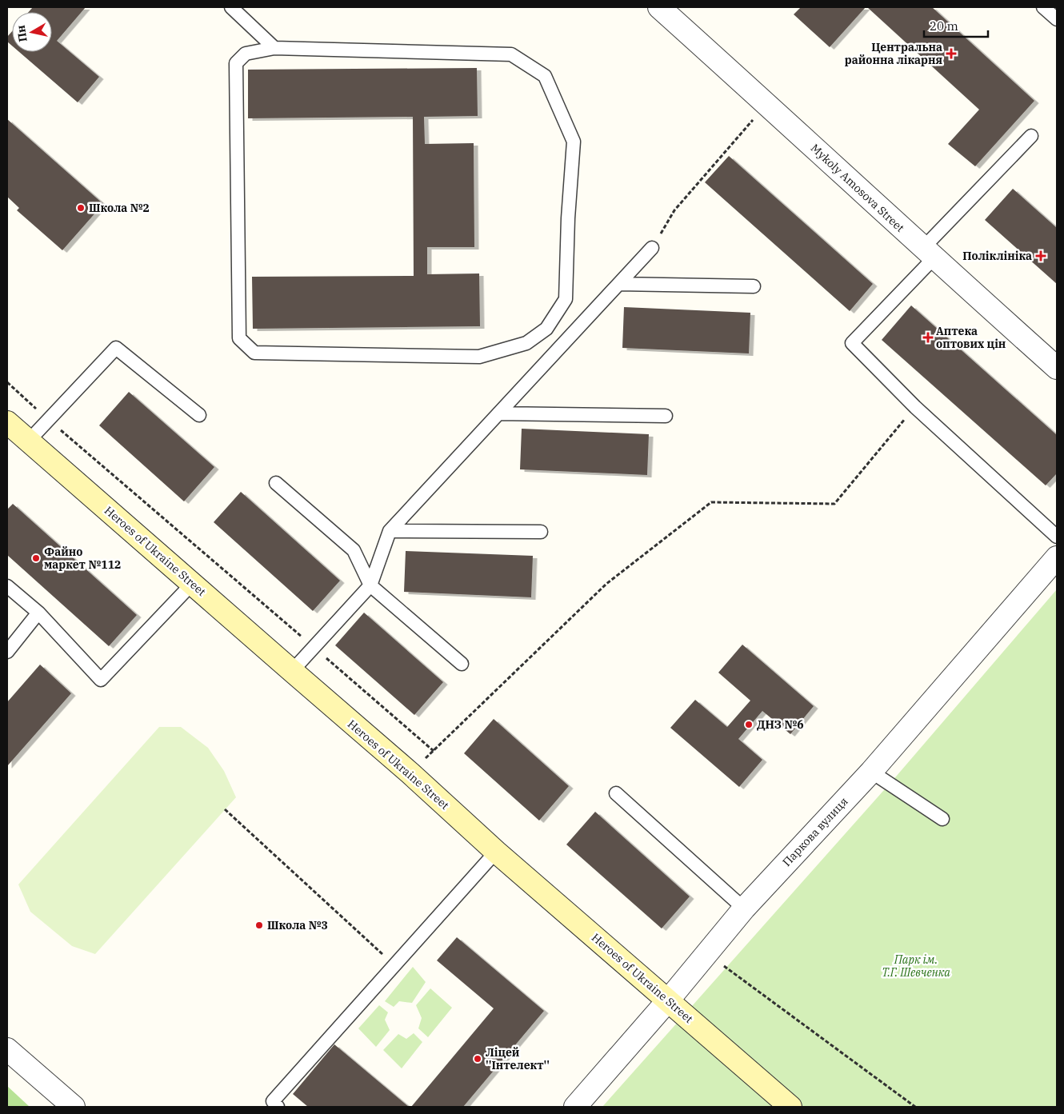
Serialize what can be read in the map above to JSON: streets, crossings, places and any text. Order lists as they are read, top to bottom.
{
  "streets": {
    "main road": ["Heroes of Ukraine Street"],
    "street": ["Mykoly Amosova Street", "Паркова вулиця"]
  },
  "crossings": [
    ["Heroes of Ukraine Street", "Паркова вулиця"]
  ],
  "parks": ["Парк ім. Т.Г. Шевченка"],
  "places": {
    "health": ["Центральна районна лікарня", "Поліклініка", "Аптека оптових цін"],
    "other": [
      "Школа №2",
      "Файно маркет №112",
      "ДНЗ №6",
      "Школа №3",
      "Ліцей ''Інтелект''"
    ]
  },
  "scale_bar": "20 m",
  "north": "left"
}
